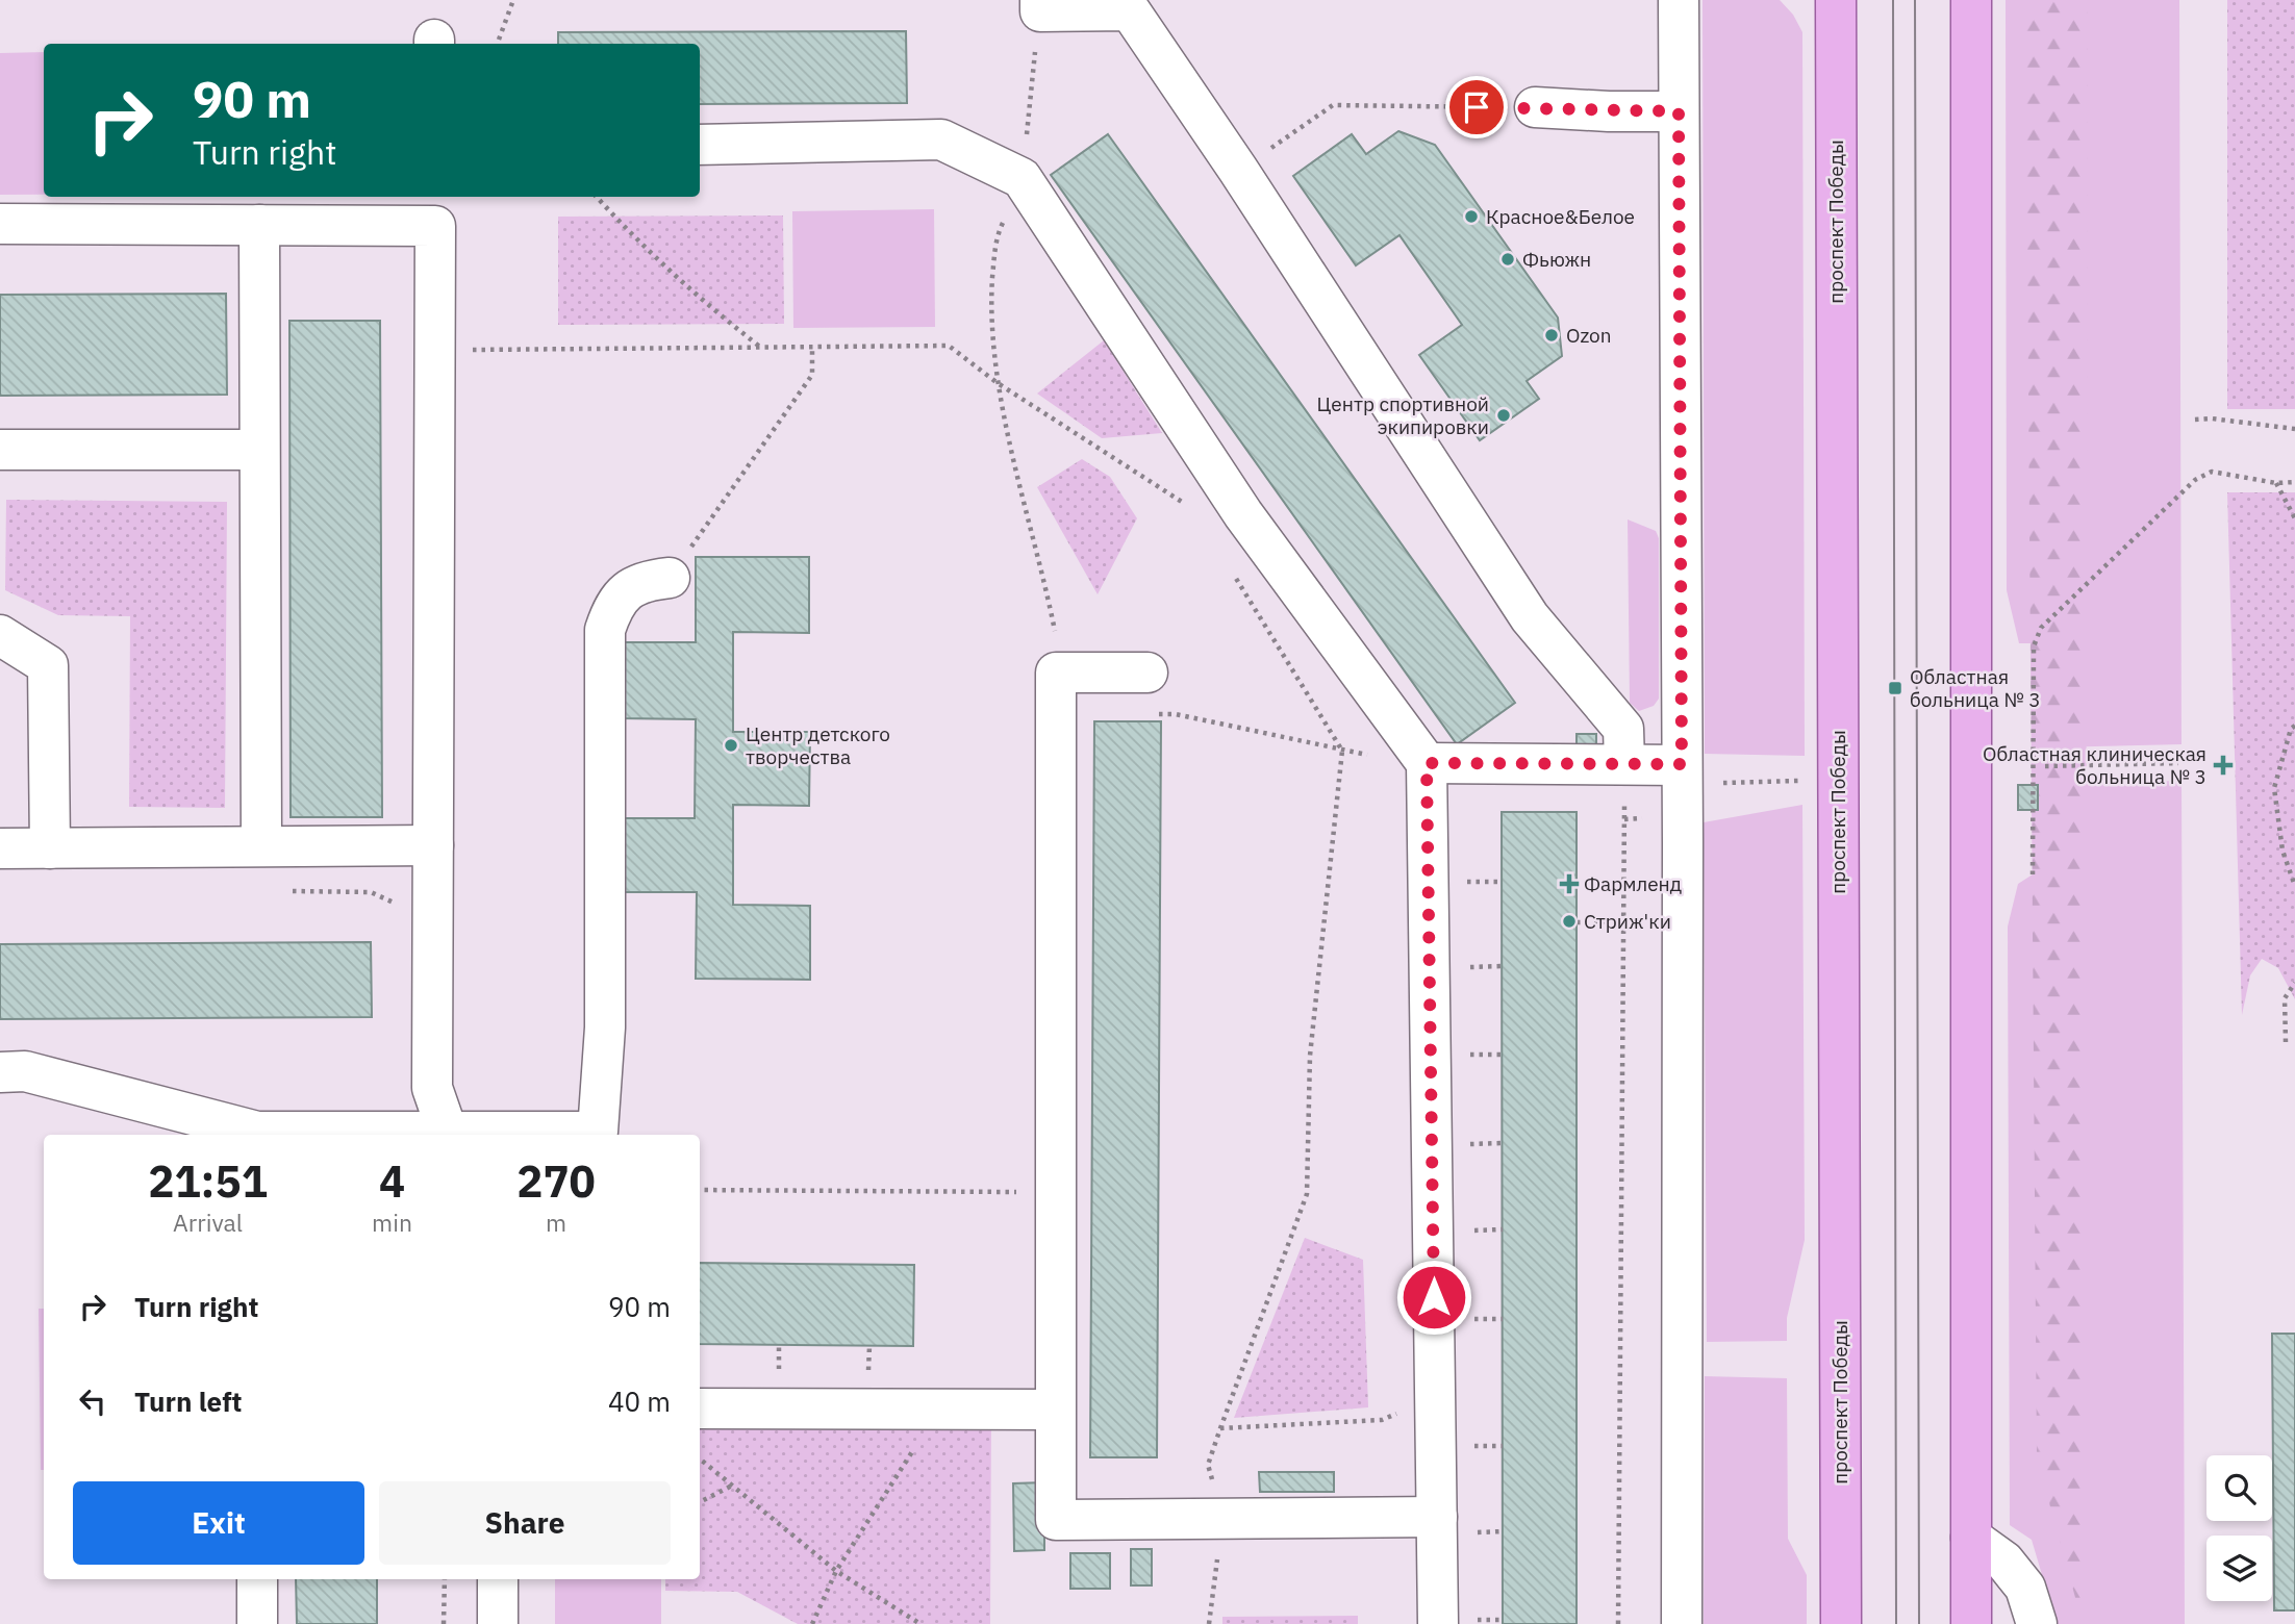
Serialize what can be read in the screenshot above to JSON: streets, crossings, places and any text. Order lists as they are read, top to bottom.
{
  "streets": {
    "main road": ["проспект Победы"]
  },
  "places": {
    "other": [
      "Красное&Белое",
      "Фьюжн",
      "Ozon",
      "Центр спортивной экипировки",
      "Центр детского творчества",
      "Стриж'ки"
    ],
    "transit": ["Областная больница № 3"],
    "health": ["Областная клиническая больница № 3", "Фармленд"]
  },
  "page": {
    "turn": ["90 m", "Turn right"],
    "eta": [
      "21:51",
      "Arrival",
      "4",
      "min",
      "270",
      "m"
    ],
    "list": [
      {
        "name": "Turn right",
        "value": "90 m"
      },
      {
        "name": "Turn left",
        "value": "40 m"
      }
    ],
    "buttons": ["Exit", "Share"]
  }
}
